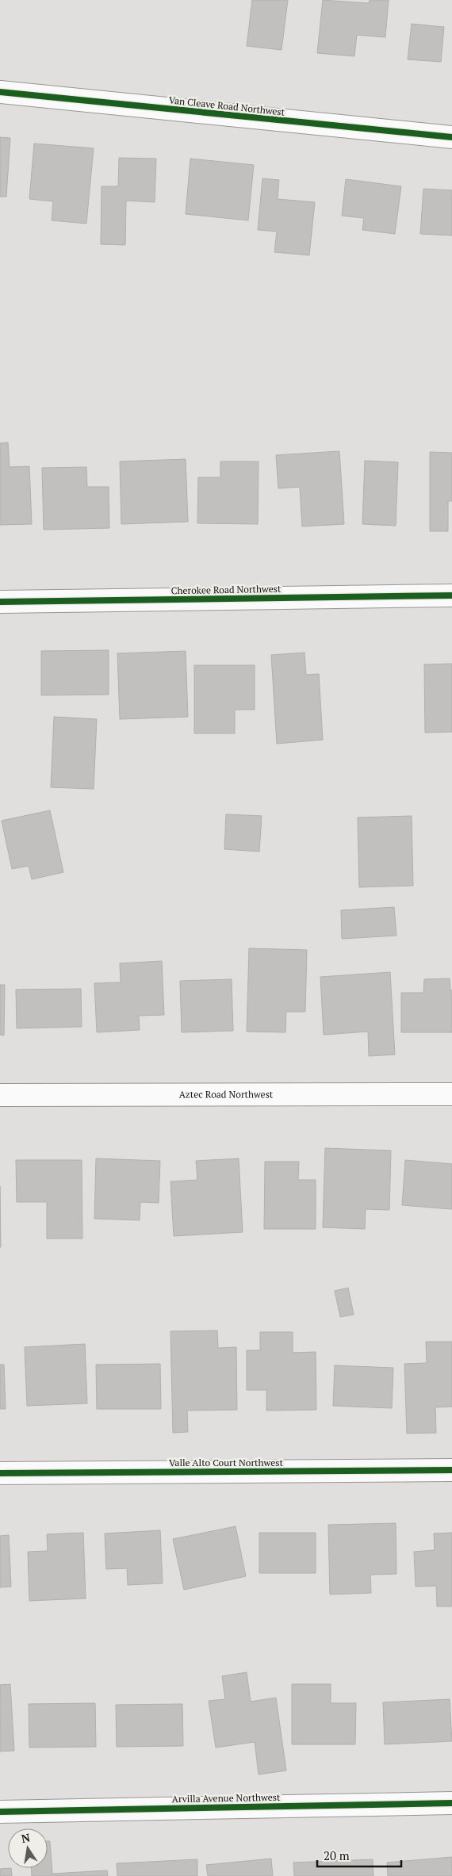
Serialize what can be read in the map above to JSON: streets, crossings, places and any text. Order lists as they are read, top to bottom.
{
  "streets": {
    "street": [
      "Van Cleave Road Northwest",
      "Cherokee Road Northwest",
      "Aztec Road Northwest",
      "Valle Alto Court Northwest",
      "Arvilla Avenue Northwest"
    ]
  },
  "scale_bar": "20 m",
  "north": "top"
}
